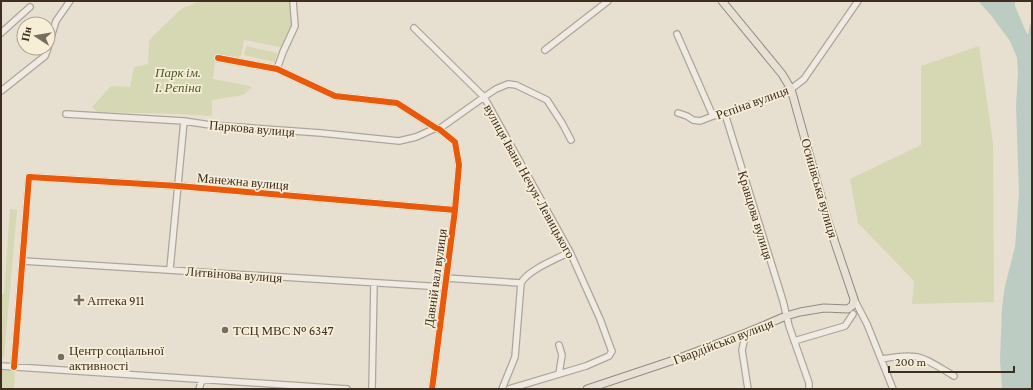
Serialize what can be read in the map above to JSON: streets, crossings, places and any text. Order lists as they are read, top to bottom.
{
  "streets": {
    "main road": ["Осинівська вулиця", "Гвардійська вулиця"],
    "street": [
      "Рєпіна вулиця",
      "Паркова вулиця",
      "Манежна вулиця",
      "вулиця Івана Нечуя-Левицького",
      "Кравцова вулиця",
      "Литвінова вулиця",
      "Давній вал вулиця"
    ]
  },
  "crossings": [
    ["Рєпіна вулиця", "Осинівська вулиця"],
    ["Рєпіна вулиця", "Кравцова вулиця"],
    ["Паркова вулиця", "вулиця Івана Нечуя-Левицького"],
    ["Паркова вулиця", "Давній вал вулиця"],
    ["Манежна вулиця", "Литвінова вулиця"],
    ["Манежна вулиця", "Давній вал вулиця"],
    ["Кравцова вулиця", "Гвардійська вулиця"],
    ["Литвінова вулиця", "Давній вал вулиця"]
  ],
  "parks": ["Парк ім. І. Рєпіна"],
  "places": {
    "health": ["Аптека 911"],
    "other": ["ТСЦ МВС № 6347", "Центр соціальної активності"]
  },
  "scale_bar": "200 m",
  "north": "left"
}
